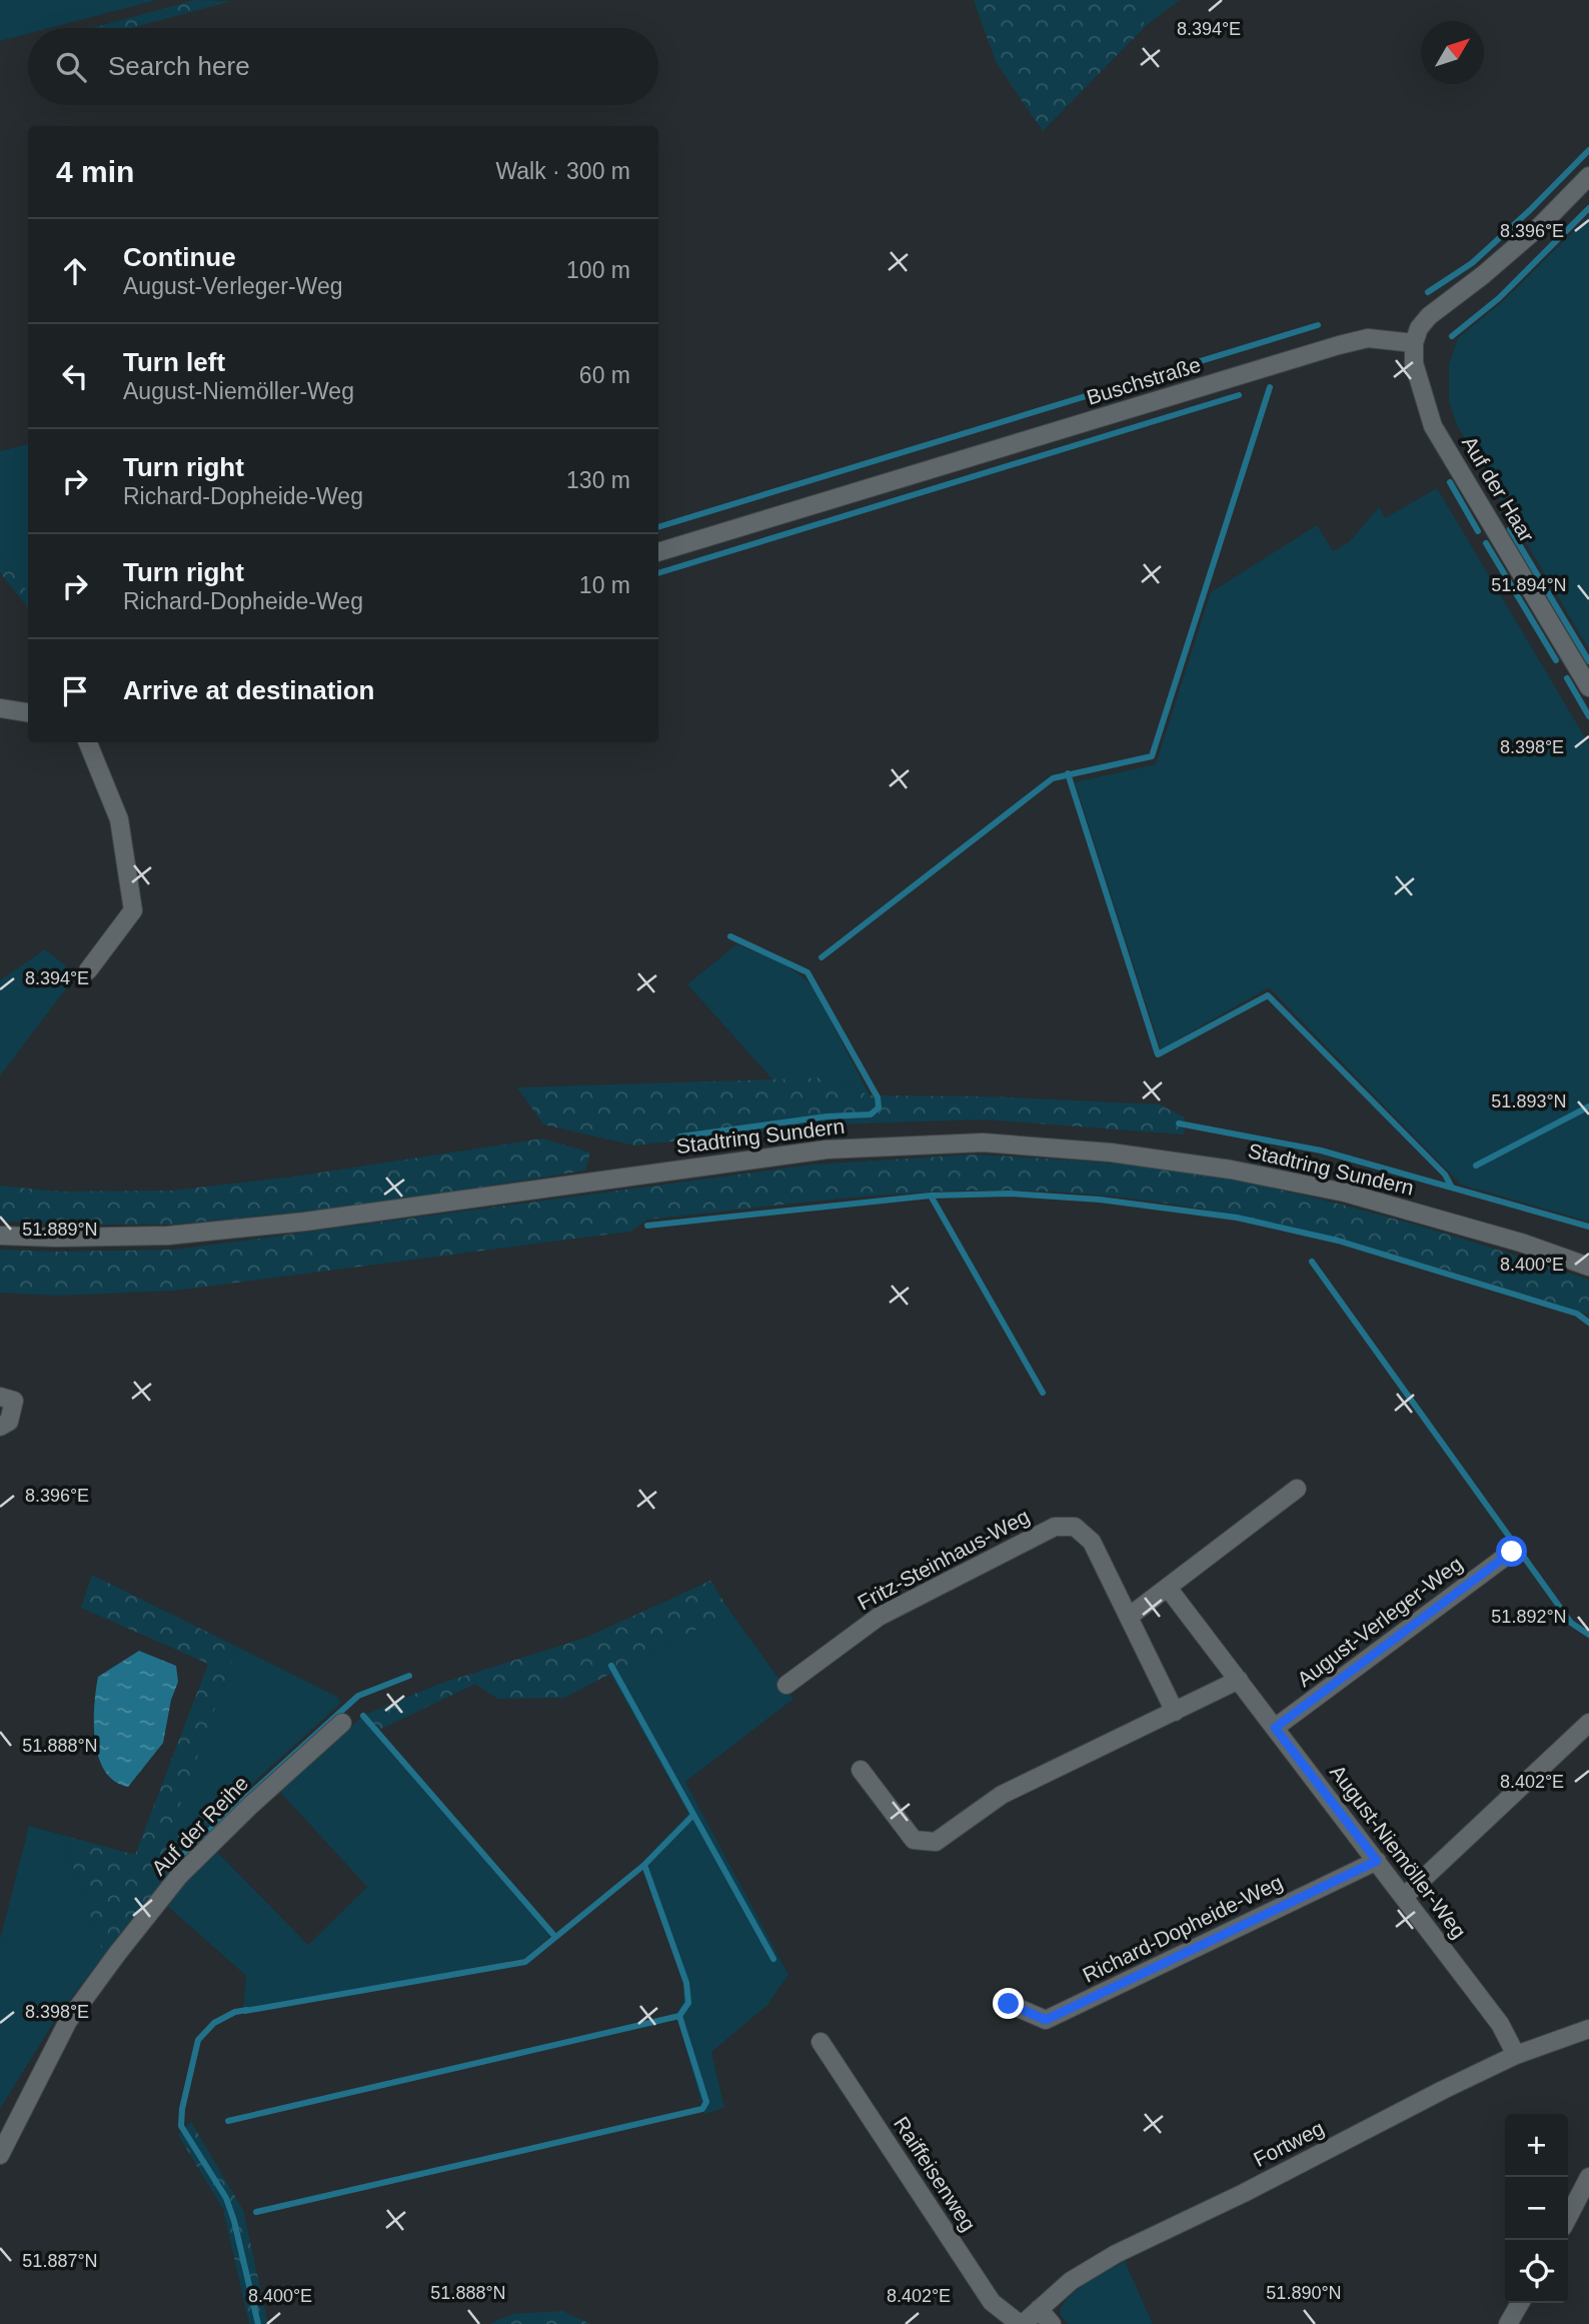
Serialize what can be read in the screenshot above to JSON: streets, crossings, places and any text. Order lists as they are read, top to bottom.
{
  "streets": {
    "street": [
      "Buschstraße",
      "Auf der Haar",
      "Stadtring Sundern",
      "Fritz-Steinhaus-Weg",
      "August-Verleger-Weg",
      "Auf der Reihe",
      "August-Niemöller-Weg",
      "Richard-Dopheide-Weg",
      "Fortweg",
      "Raiffeisenweg"
    ]
  },
  "crossings": [
    ["Buschstraße", "Auf der Haar"],
    ["August-Verleger-Weg", "August-Niemöller-Weg"],
    ["August-Niemöller-Weg", "Richard-Dopheide-Weg"],
    ["August-Niemöller-Weg", "Fortweg"],
    ["Fortweg", "Raiffeisenweg"]
  ],
  "north": "top right",
  "page": {
    "search": "Search here",
    "heading": ["4 min", "Walk · 300 m"],
    "list": [
      ["Continue", "August-Verleger-Weg", "100 m"],
      ["Turn left", "August-Niemöller-Weg", "60 m"],
      ["Turn right", "Richard-Dopheide-Weg", "130 m"],
      ["Turn right", "Richard-Dopheide-Weg", "10 m"],
      "Arrive at destination"
    ],
    "map_buttons": ["+", "−"]
  },
  "coordinates": [
    "8.394°E",
    "8.396°E",
    "51.894°N",
    "8.398°E",
    "51.893°N",
    "51.889°N",
    "8.400°E",
    "51.892°N",
    "51.888°N",
    "8.402°E",
    "51.887°N",
    "51.890°N"
  ]
}
